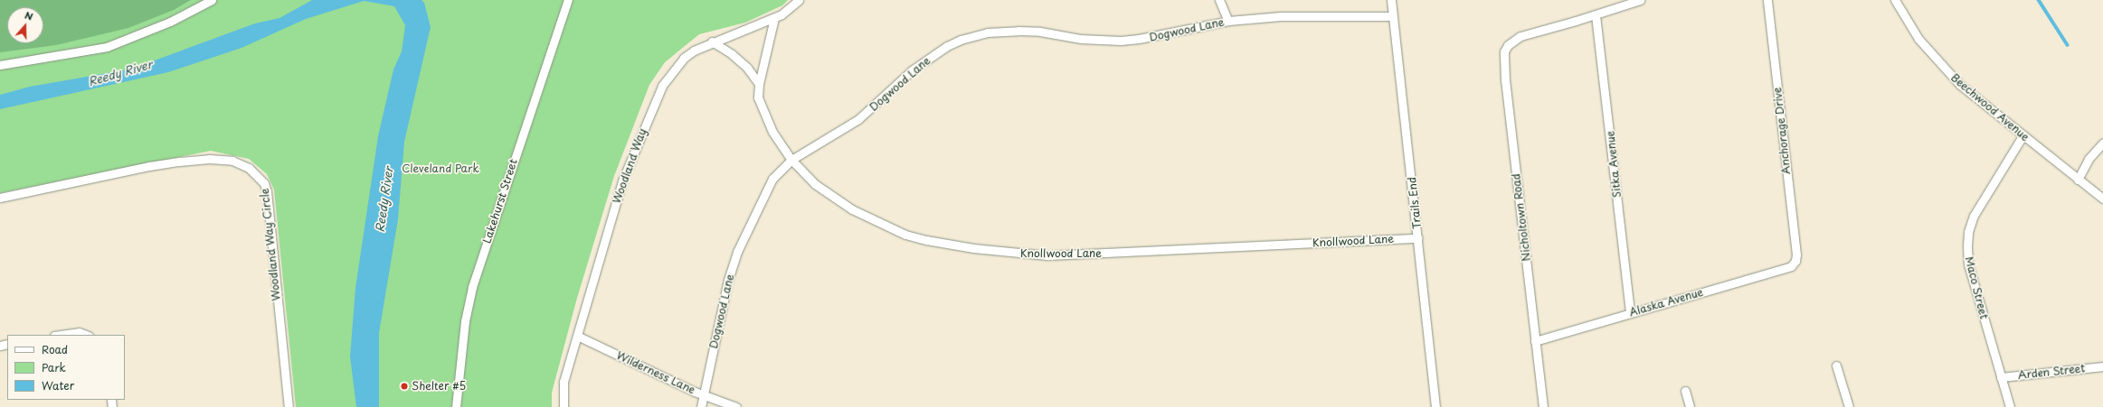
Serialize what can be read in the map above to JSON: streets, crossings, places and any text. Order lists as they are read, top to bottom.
{
  "streets": {
    "street": [
      "Dogwood Lane",
      "Beechwood Avenue",
      "Anchorage Drive",
      "Sitka Avenue",
      "Woodland Way",
      "Lakehurst Street",
      "Trails End",
      "Nicholtown Road",
      "Knollwood Lane",
      "Woodland Way Circle",
      "Maco Street",
      "Alaska Avenue",
      "Arden Street",
      "Wilderness Lane"
    ]
  },
  "crossings": [
    ["Dogwood Lane", "Trails End"],
    ["Dogwood Lane", "Knollwood Lane"],
    ["Dogwood Lane", "Wilderness Lane"],
    ["Beechwood Avenue", "Maco Street"],
    ["Anchorage Drive", "Alaska Avenue"],
    ["Sitka Avenue", "Nicholtown Road"],
    ["Sitka Avenue", "Alaska Avenue"],
    ["Woodland Way", "Knollwood Lane"],
    ["Woodland Way", "Wilderness Lane"],
    ["Trails End", "Knollwood Lane"],
    ["Nicholtown Road", "Alaska Avenue"],
    ["Maco Street", "Arden Street"]
  ],
  "water": ["Reedy River"],
  "parks": ["Cleveland Park"],
  "places": ["Shelter #5"],
  "legend": ["Road", "Park", "Water"],
  "north": "top"
}
